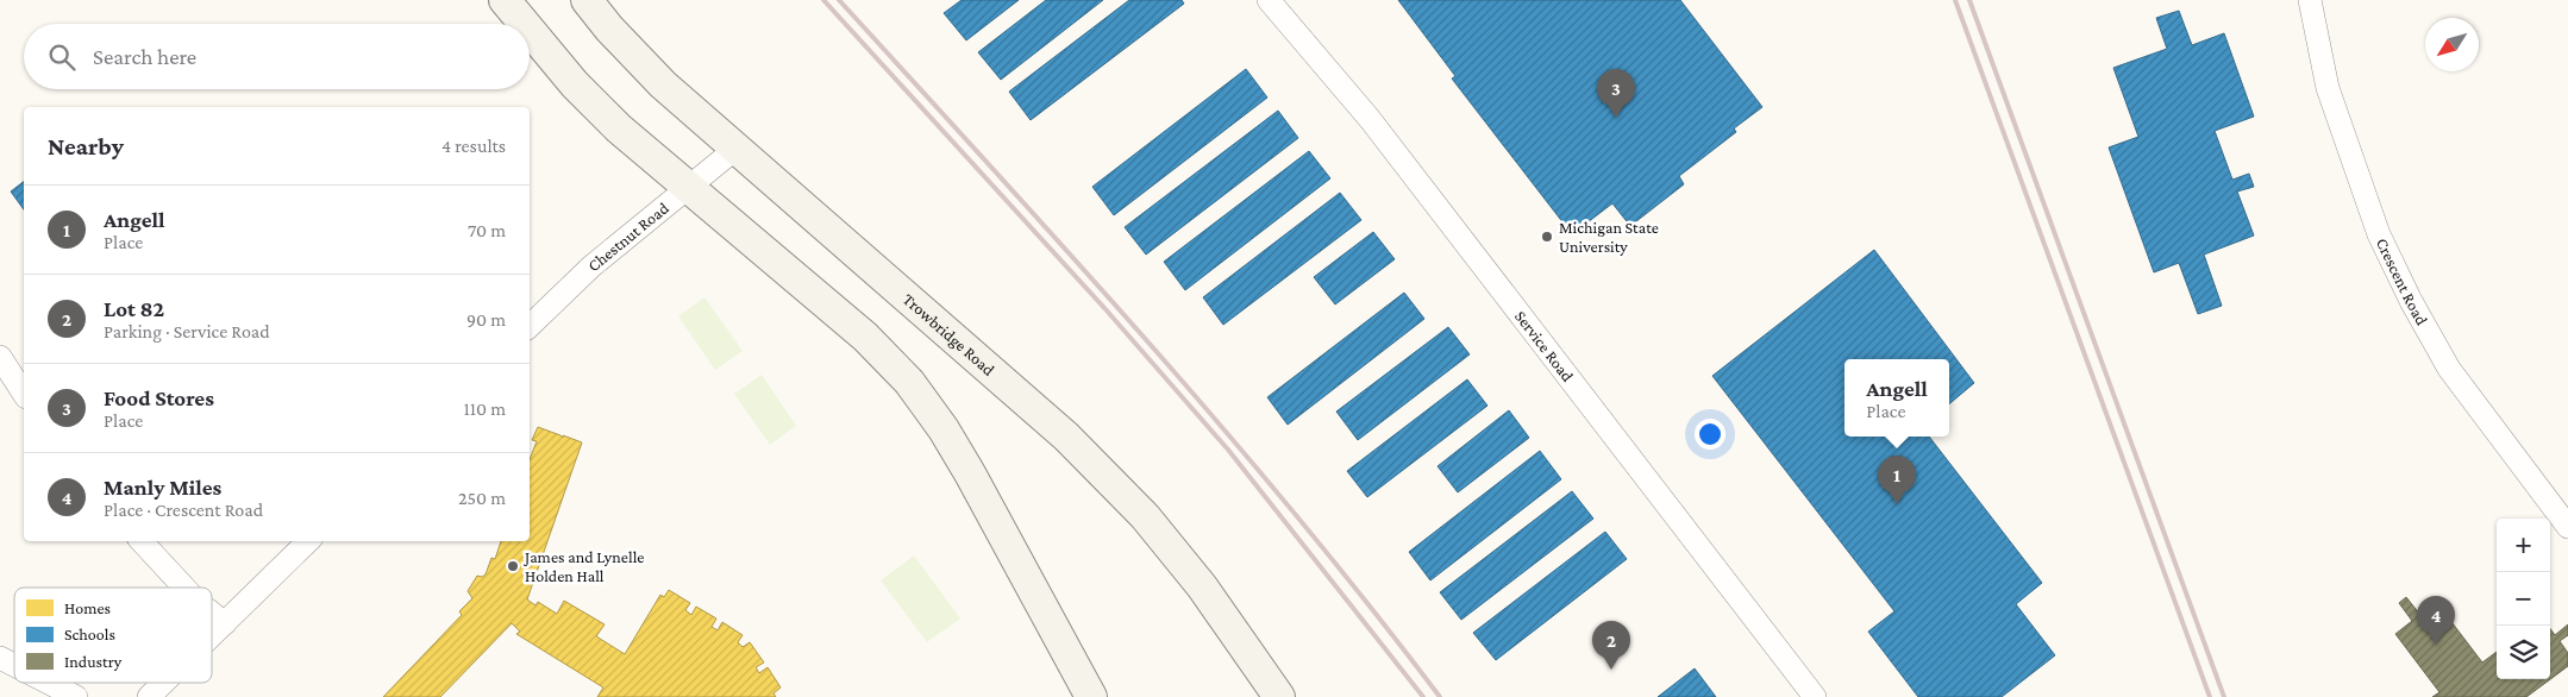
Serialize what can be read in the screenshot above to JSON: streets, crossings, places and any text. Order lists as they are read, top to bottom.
{
  "streets": {
    "street": [
      "Chestnut Road",
      "Crescent Road",
      "Trowbridge Road",
      "Service Road"
    ]
  },
  "crossings": [
    ["Chestnut Road", "Trowbridge Road"]
  ],
  "places": ["Michigan State University", "James and Lynelle Holden Hall"],
  "legend": ["Homes", "Schools", "Industry"],
  "north": "bottom left",
  "page": {
    "search": "Search here",
    "pins": [
      "3",
      "1",
      "4",
      "2"
    ],
    "heading": ["Nearby", "4 results"],
    "list": [
      {
        "mark": "1",
        "name": "Angell",
        "note": "Place",
        "value": "70 m"
      },
      {
        "mark": "2",
        "name": "Lot 82",
        "note": "Parking · Service Road",
        "value": "90 m"
      },
      {
        "mark": "3",
        "name": "Food Stores",
        "note": "Place",
        "value": "110 m"
      },
      {
        "mark": "4",
        "name": "Manly Miles",
        "note": "Place · Crescent Road",
        "value": "250 m"
      }
    ],
    "popup": ["Angell", "Place"],
    "map_buttons": ["+", "−"]
  }
}
